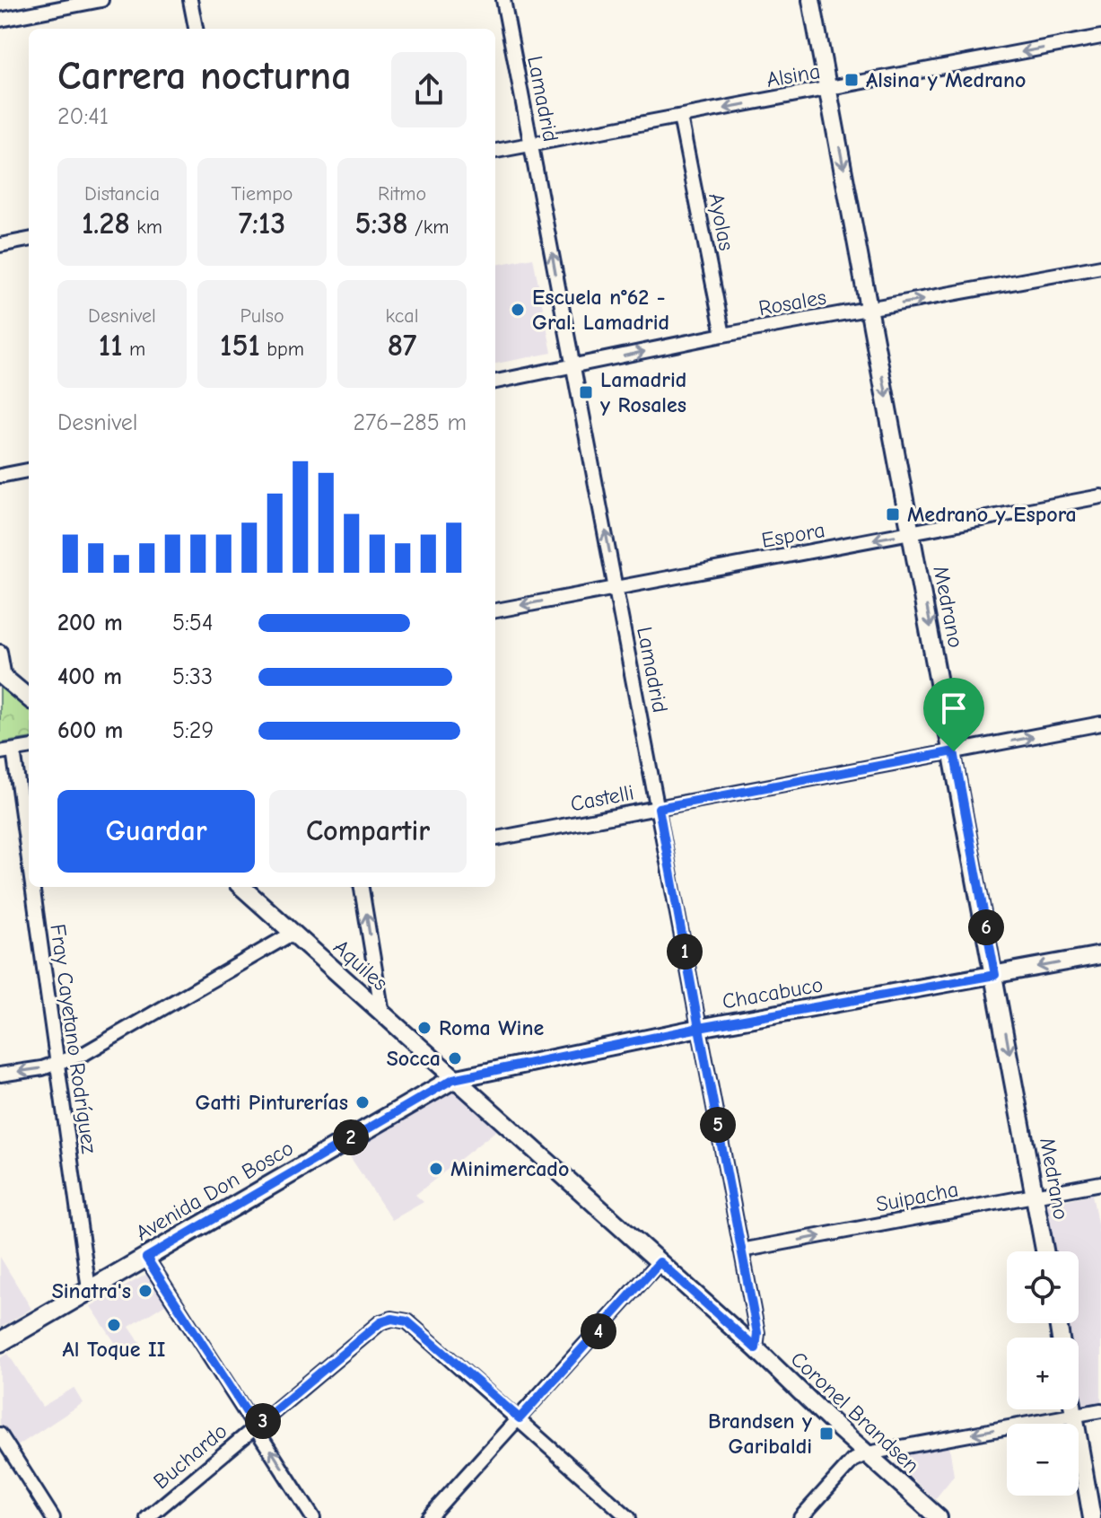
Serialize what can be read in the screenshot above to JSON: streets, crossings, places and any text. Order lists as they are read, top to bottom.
{
  "streets": {
    "main road": ["Avenida Don Bosco"],
    "street": [
      "Alsina",
      "Lamadrid",
      "Ayolas",
      "Rosales",
      "Espora",
      "Medrano",
      "Castelli",
      "Aquiles",
      "Chacabuco",
      "Fray Cayetano Rodríguez",
      "Suipacha",
      "Coronel Brandsen",
      "Buchardo"
    ]
  },
  "crossings": [
    ["Alsina", "Lamadrid"],
    ["Alsina", "Ayolas"],
    ["Alsina", "Medrano"],
    ["Lamadrid", "Rosales"],
    ["Lamadrid", "Espora"],
    ["Lamadrid", "Castelli"],
    ["Lamadrid", "Chacabuco"],
    ["Lamadrid", "Suipacha"],
    ["Lamadrid", "Coronel Brandsen"],
    ["Ayolas", "Rosales"],
    ["Rosales", "Medrano"],
    ["Espora", "Medrano"],
    ["Medrano", "Castelli"],
    ["Medrano", "Chacabuco"],
    ["Medrano", "Suipacha"],
    ["Aquiles", "Chacabuco"],
    ["Aquiles", "Avenida Don Bosco"],
    ["Aquiles", "Coronel Brandsen"],
    ["Chacabuco", "Avenida Don Bosco"],
    ["Chacabuco", "Coronel Brandsen"],
    ["Fray Cayetano Rodríguez", "Avenida Don Bosco"],
    ["Avenida Don Bosco", "Coronel Brandsen"]
  ],
  "one_way": [
    "Alsina",
    "Rosales",
    "Espora",
    "Medrano",
    "Suipacha"
  ],
  "places": {
    "transit": [
      "Alsina y Medrano",
      "Lamadrid y Rosales",
      "Medrano y Espora",
      "Brandsen y Garibaldi"
    ],
    "other": [
      "Escuela n°62 - Gral. Lamadrid",
      "Roma Wine",
      "Socca",
      "Gatti Pinturerías",
      "Minimercado",
      "Sinatra's",
      "Al Toque II"
    ]
  },
  "page": {
    "heading": ["Carrera nocturna", "20:41"],
    "stats": [
      ["Distancia", "1.28 km"],
      ["Tiempo", "7:13"],
      ["Ritmo", "5:38 /km"],
      ["Desnivel", "11 m"],
      ["Pulso", "151 bpm"],
      ["kcal", "87"]
    ],
    "chart": ["Desnivel", "276–285 m"],
    "list": [
      {
        "name": "200 m",
        "note": "5:54"
      },
      {
        "name": "400 m",
        "note": "5:33"
      },
      {
        "name": "600 m",
        "note": "5:29"
      }
    ],
    "buttons": ["Guardar", "Compartir"],
    "pins": [
      "6",
      "1",
      "5",
      "2",
      "4",
      "3"
    ],
    "map_buttons": ["+", "−"]
  }
}
